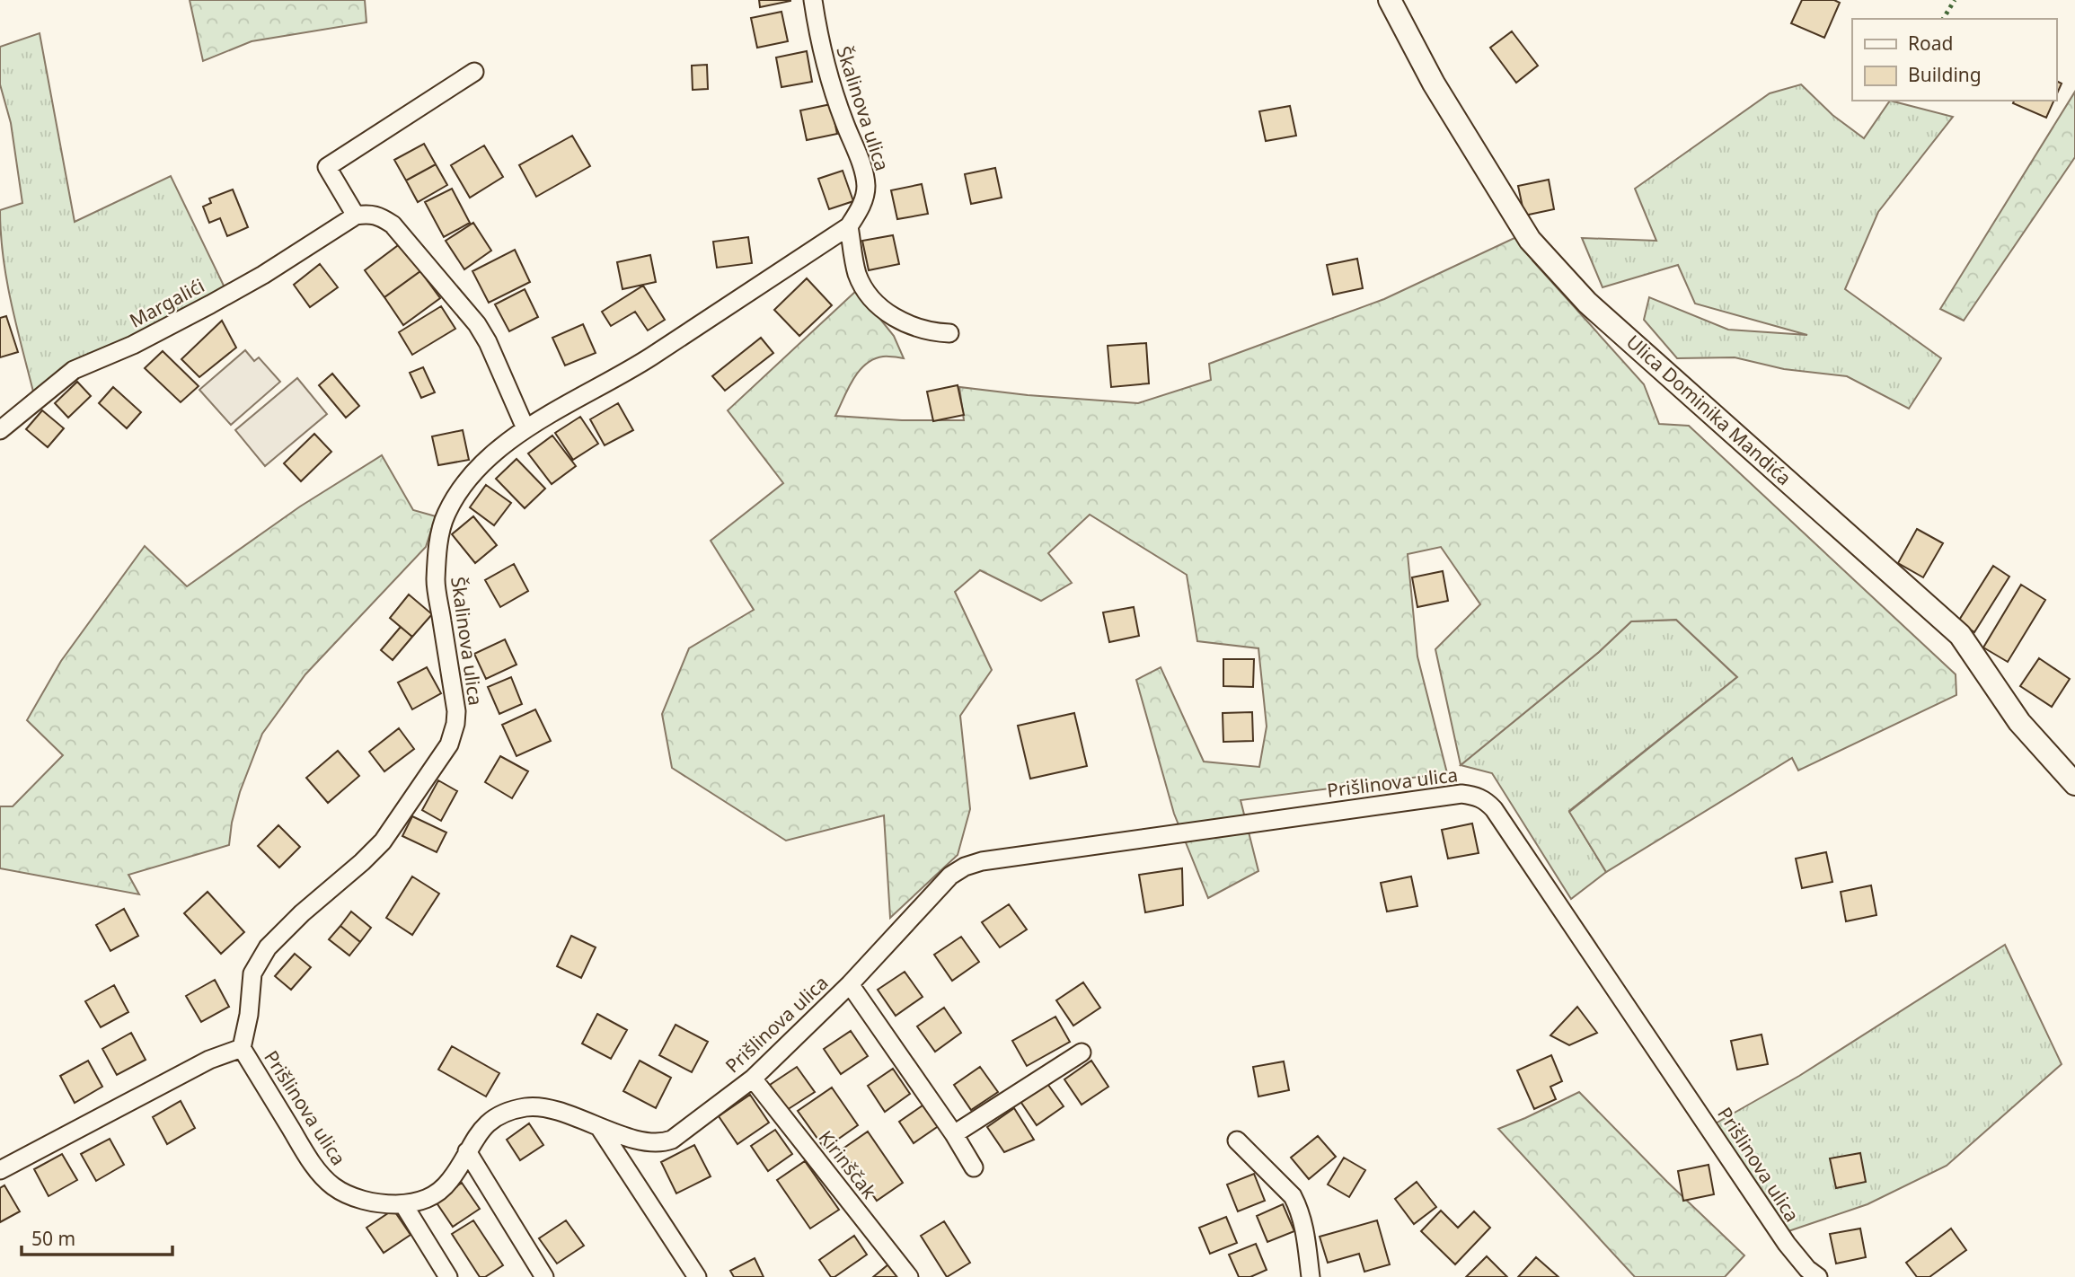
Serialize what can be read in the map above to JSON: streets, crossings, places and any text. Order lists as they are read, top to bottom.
{
  "streets": {
    "street": [
      "Škalinova ulica",
      "Margalići",
      "Ulica Dominika Mandića",
      "Prišlinova ulica",
      "Kirinščak"
    ]
  },
  "crossings": [
    ["Škalinova ulica", "Prišlinova ulica"],
    ["Prišlinova ulica", "Kirinščak"]
  ],
  "legend": ["Road", "Building"],
  "scale_bar": "50 m"
}
